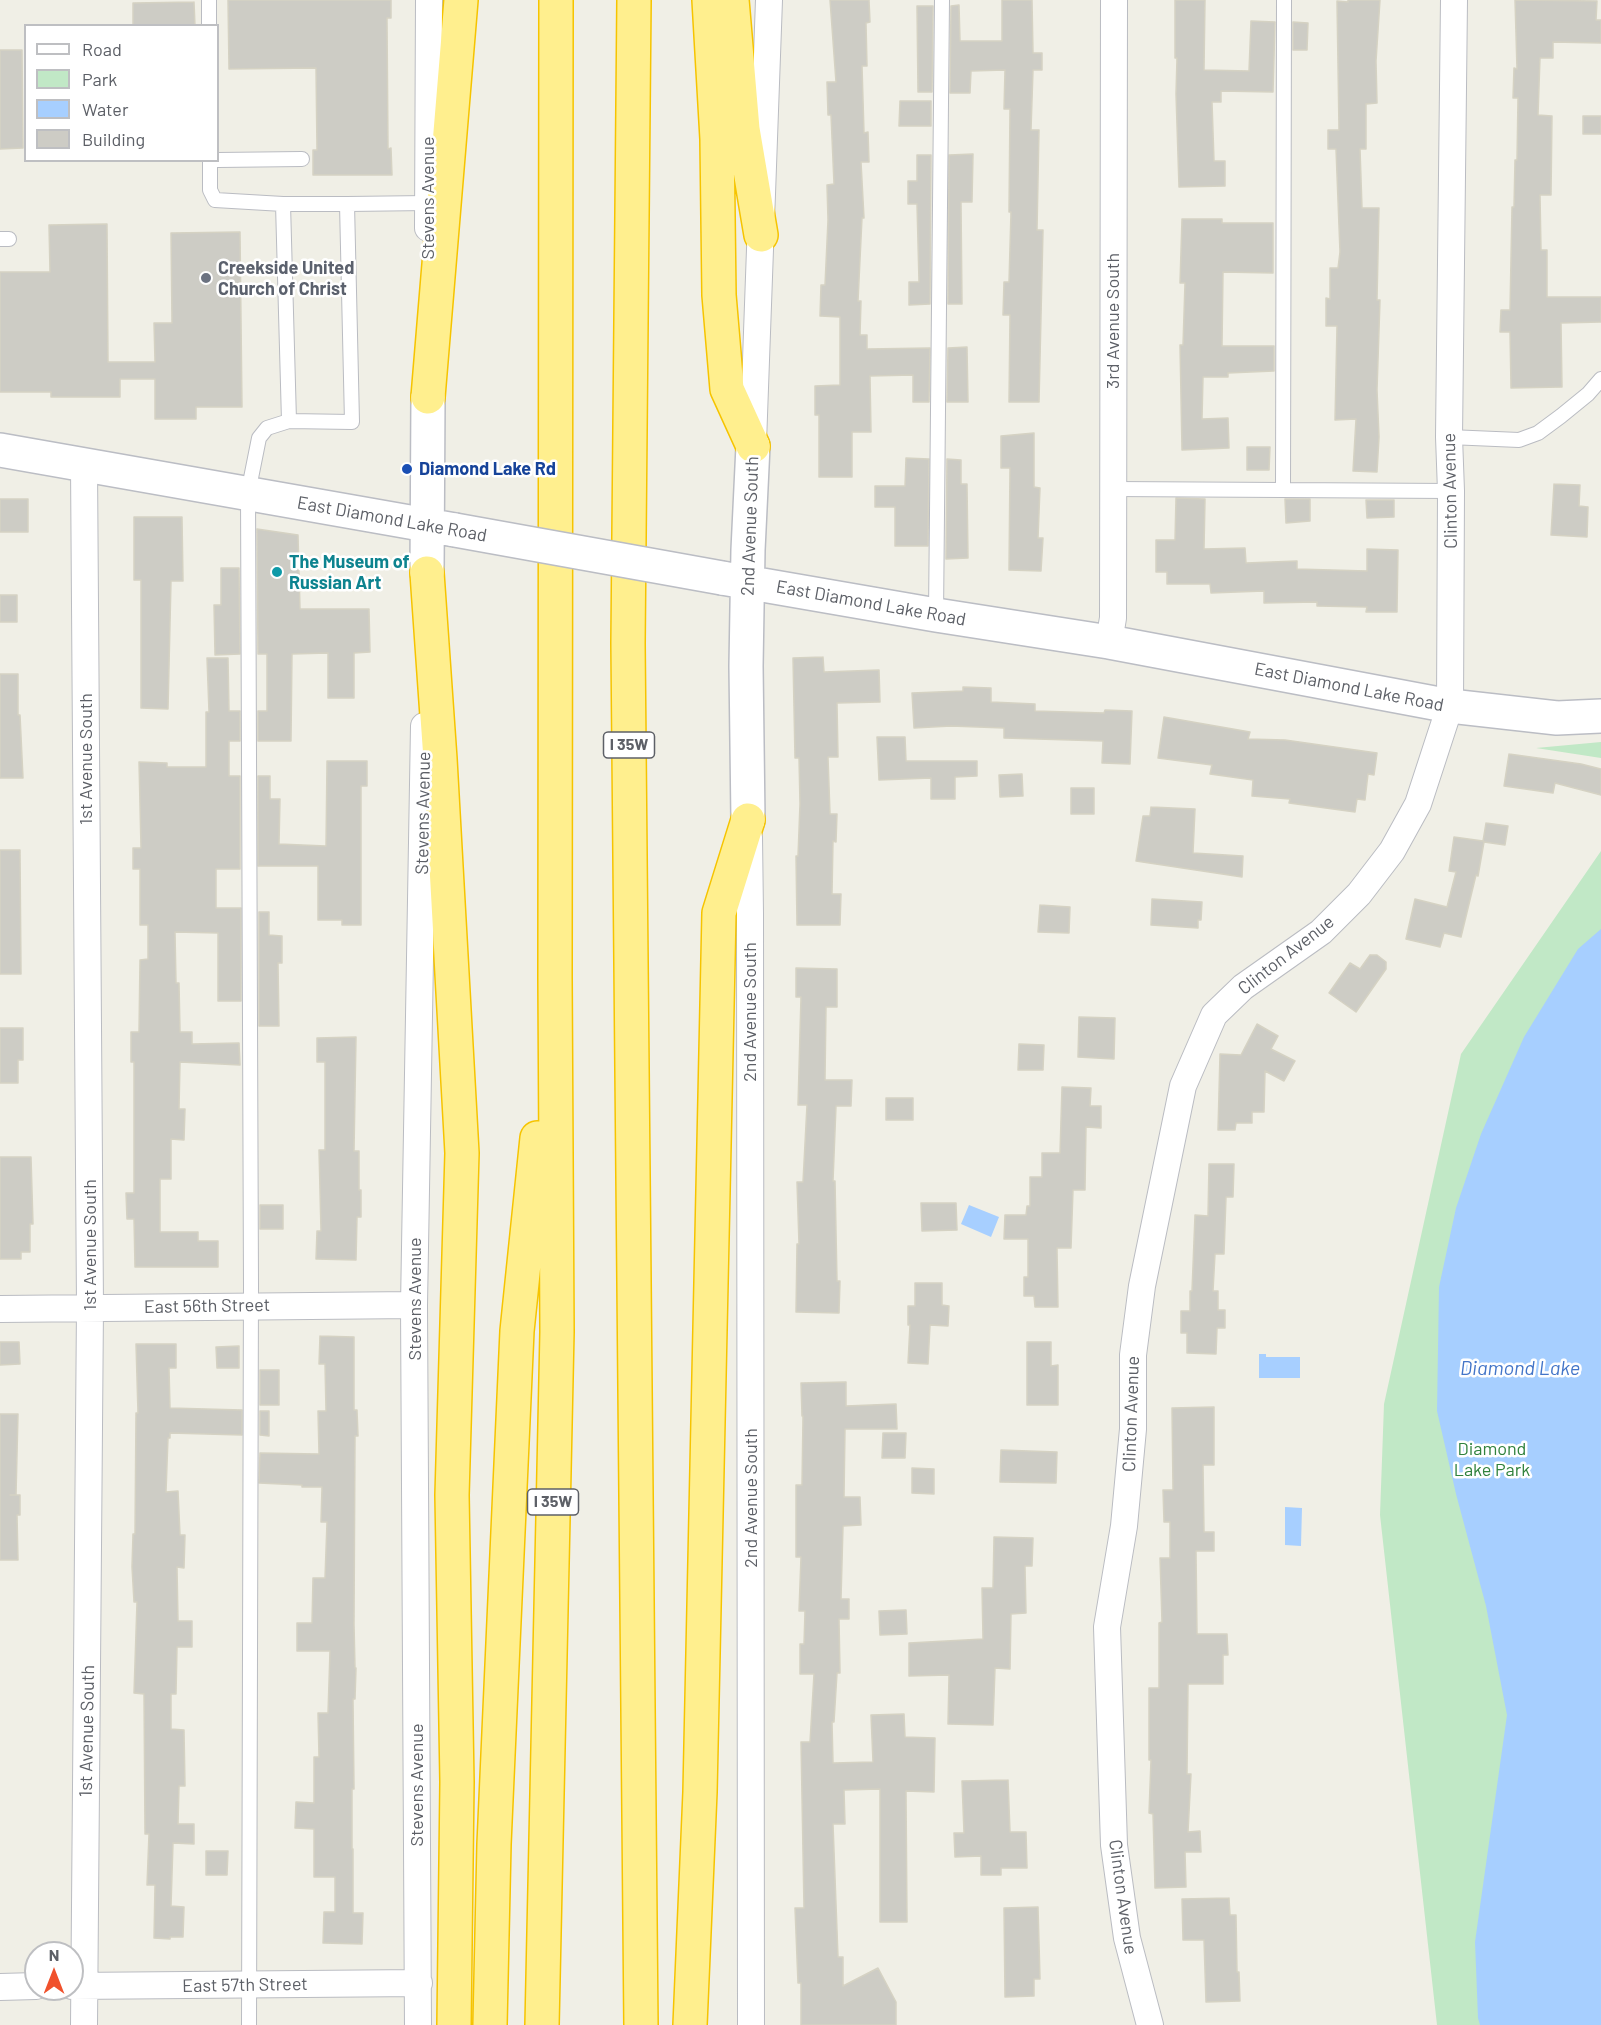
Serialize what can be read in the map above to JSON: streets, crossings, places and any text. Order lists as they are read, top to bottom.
{
  "streets": {
    "highway": ["I 35W"],
    "street": [
      "Stevens Avenue",
      "3rd Avenue South",
      "Clinton Avenue",
      "East Diamond Lake Road",
      "2nd Avenue South",
      "1st Avenue South",
      "East 56th Street",
      "East 57th Street"
    ]
  },
  "crossings": [
    ["Stevens Avenue", "East 56th Street"],
    ["Stevens Avenue", "East 57th Street"],
    ["3rd Avenue South", "East Diamond Lake Road"],
    ["Clinton Avenue", "East Diamond Lake Road"],
    ["East Diamond Lake Road", "2nd Avenue South"],
    ["East Diamond Lake Road", "1st Avenue South"],
    ["1st Avenue South", "East 56th Street"]
  ],
  "water": ["Diamond Lake"],
  "parks": ["Diamond Lake Park"],
  "places": ["Creekside United Church of Christ", "Diamond Lake Rd", "The Museum of Russian Art"],
  "legend": [
    "Road",
    "Park",
    "Water",
    "Building"
  ],
  "north": "top"
}
